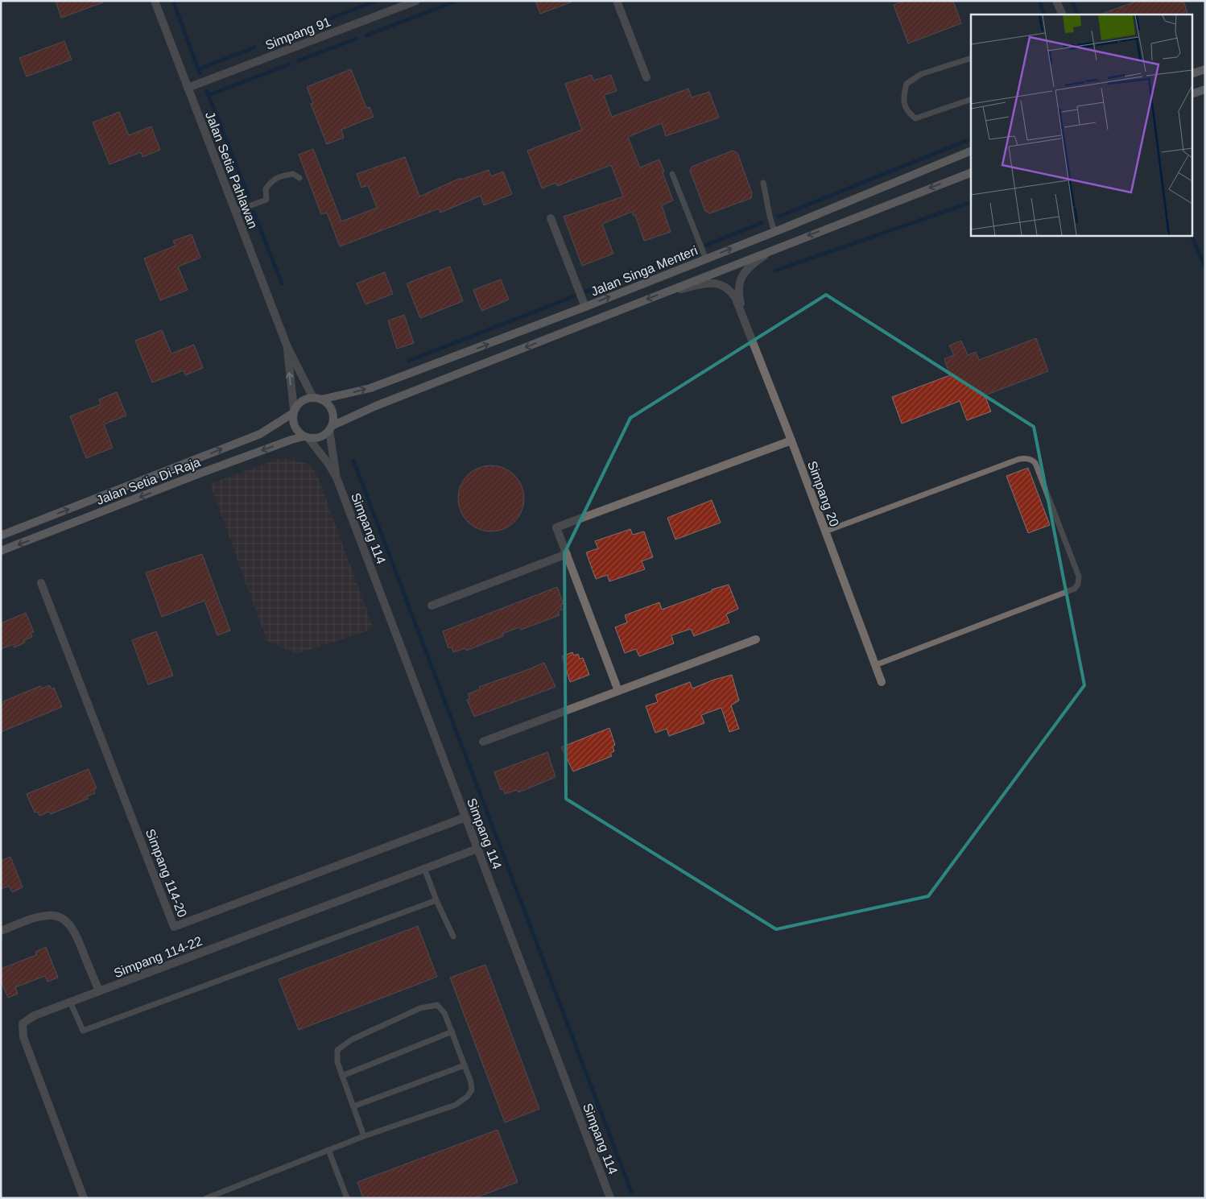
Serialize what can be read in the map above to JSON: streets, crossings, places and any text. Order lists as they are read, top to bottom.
{
  "streets": {
    "main road": ["Jalan Singa Menteri", "Jalan Setia Di-Raja"],
    "street": [
      "Simpang 91",
      "Jalan Setia Pahlawan",
      "Simpang 20",
      "Simpang 114",
      "Simpang 114-20",
      "Simpang 114-22"
    ]
  },
  "crossings": [
    ["Simpang 91", "Jalan Setia Pahlawan"],
    ["Jalan Setia Pahlawan", "Jalan Singa Menteri"],
    ["Jalan Setia Pahlawan", "Jalan Setia Di-Raja"],
    ["Jalan Setia Pahlawan", "Simpang 114"],
    ["Jalan Singa Menteri", "Jalan Setia Di-Raja"],
    ["Jalan Singa Menteri", "Simpang 114"],
    ["Jalan Setia Di-Raja", "Simpang 114"],
    ["Simpang 114", "Simpang 114-20"],
    ["Simpang 114", "Simpang 114-22"]
  ]
}
